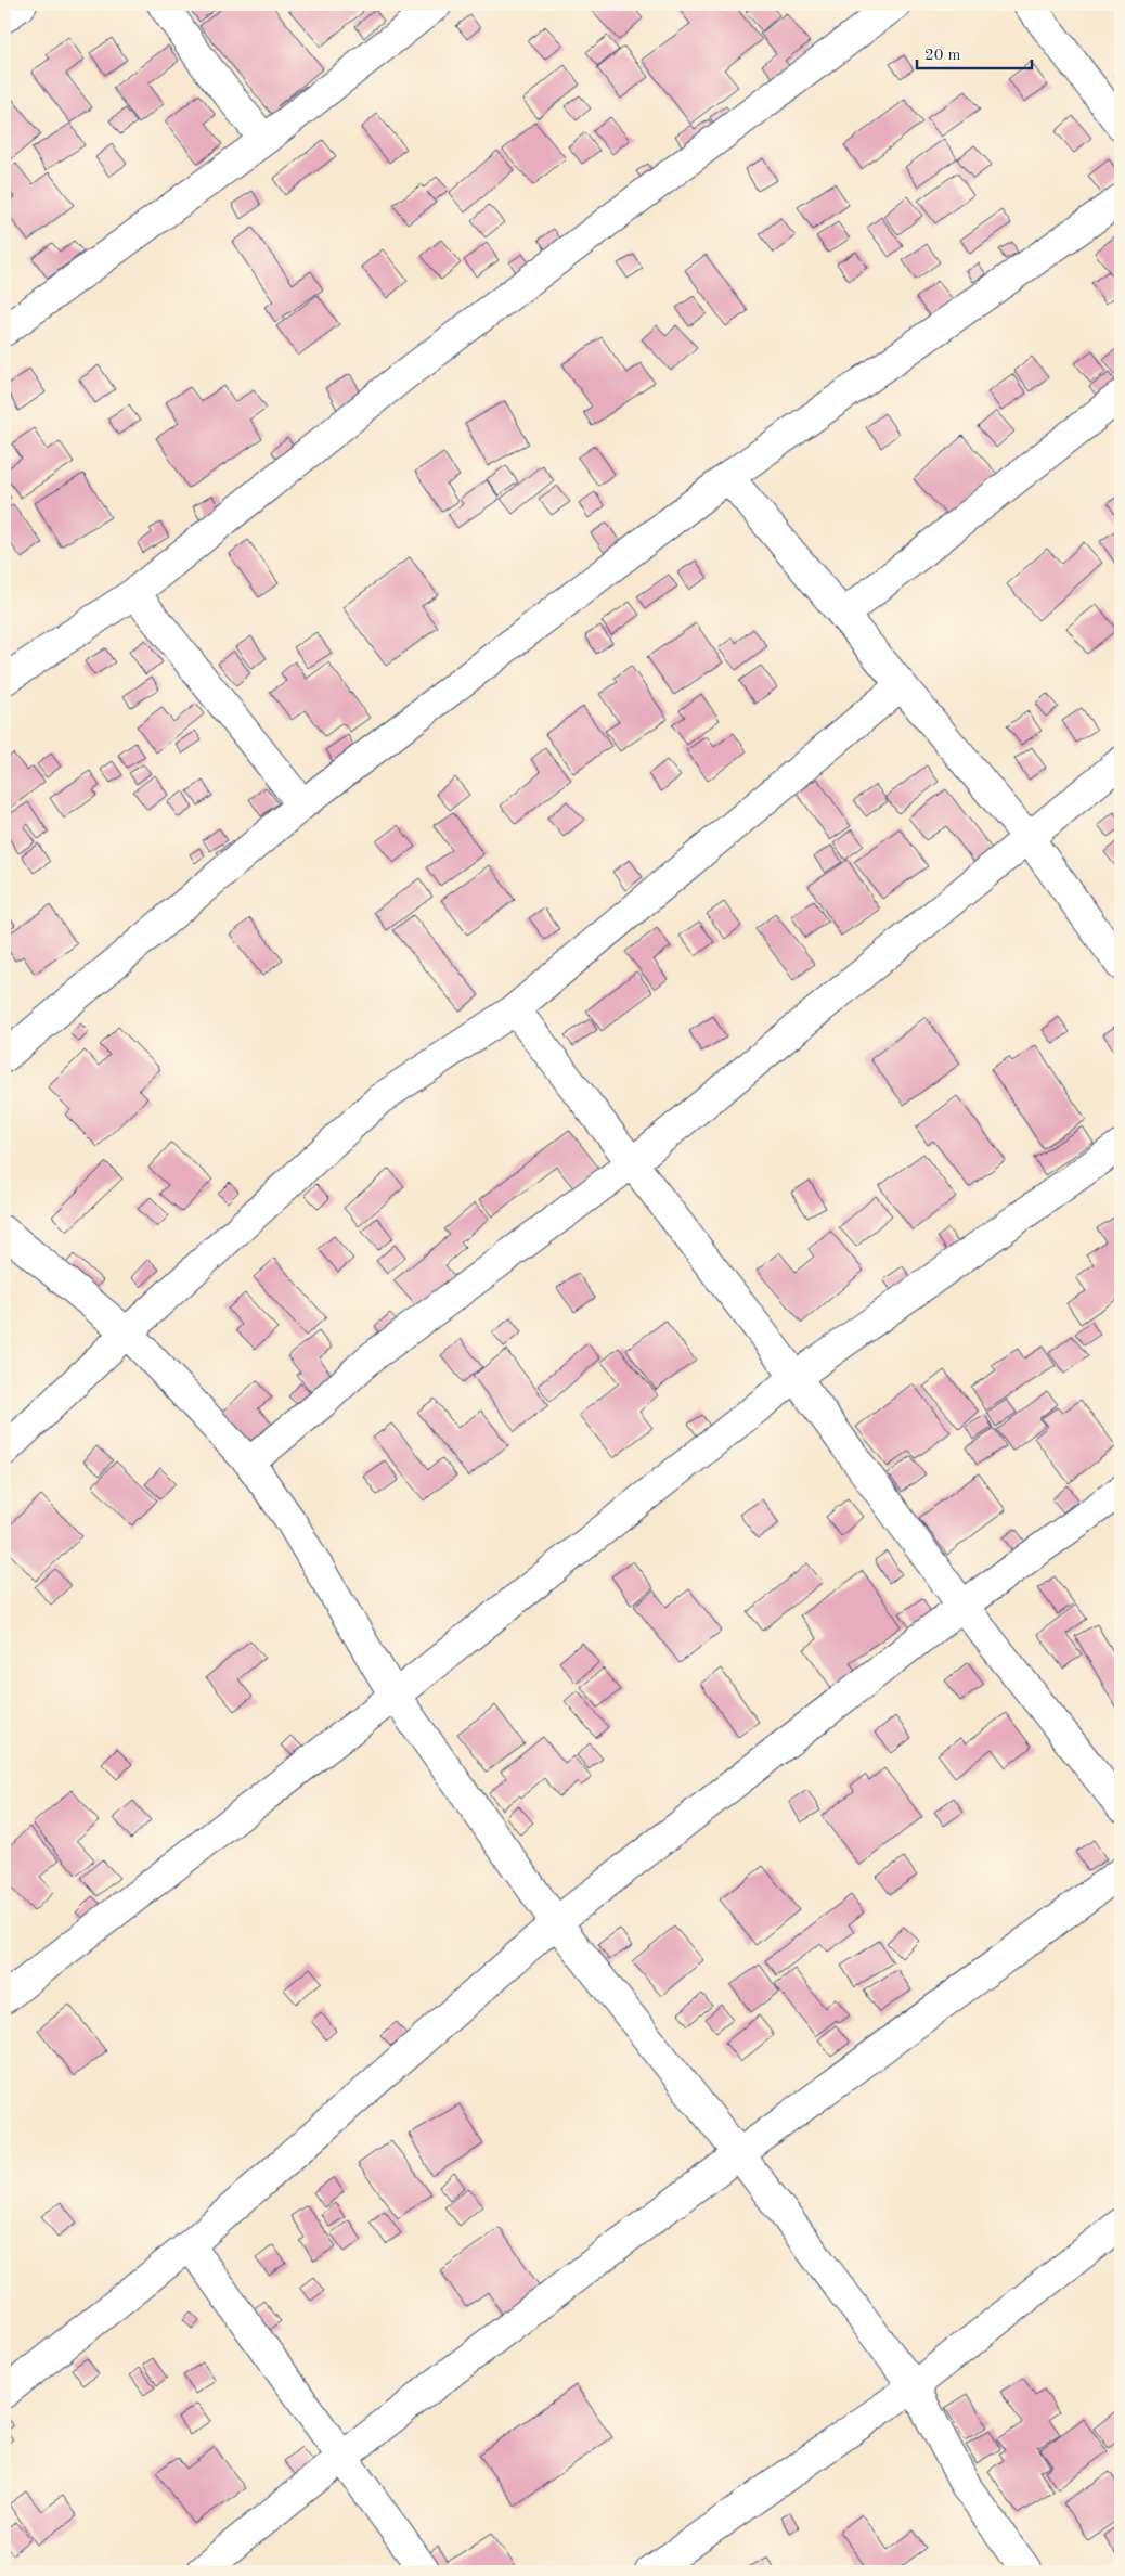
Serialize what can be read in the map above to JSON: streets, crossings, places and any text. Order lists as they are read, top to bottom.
{
  "scale_bar": "20 m"
}
